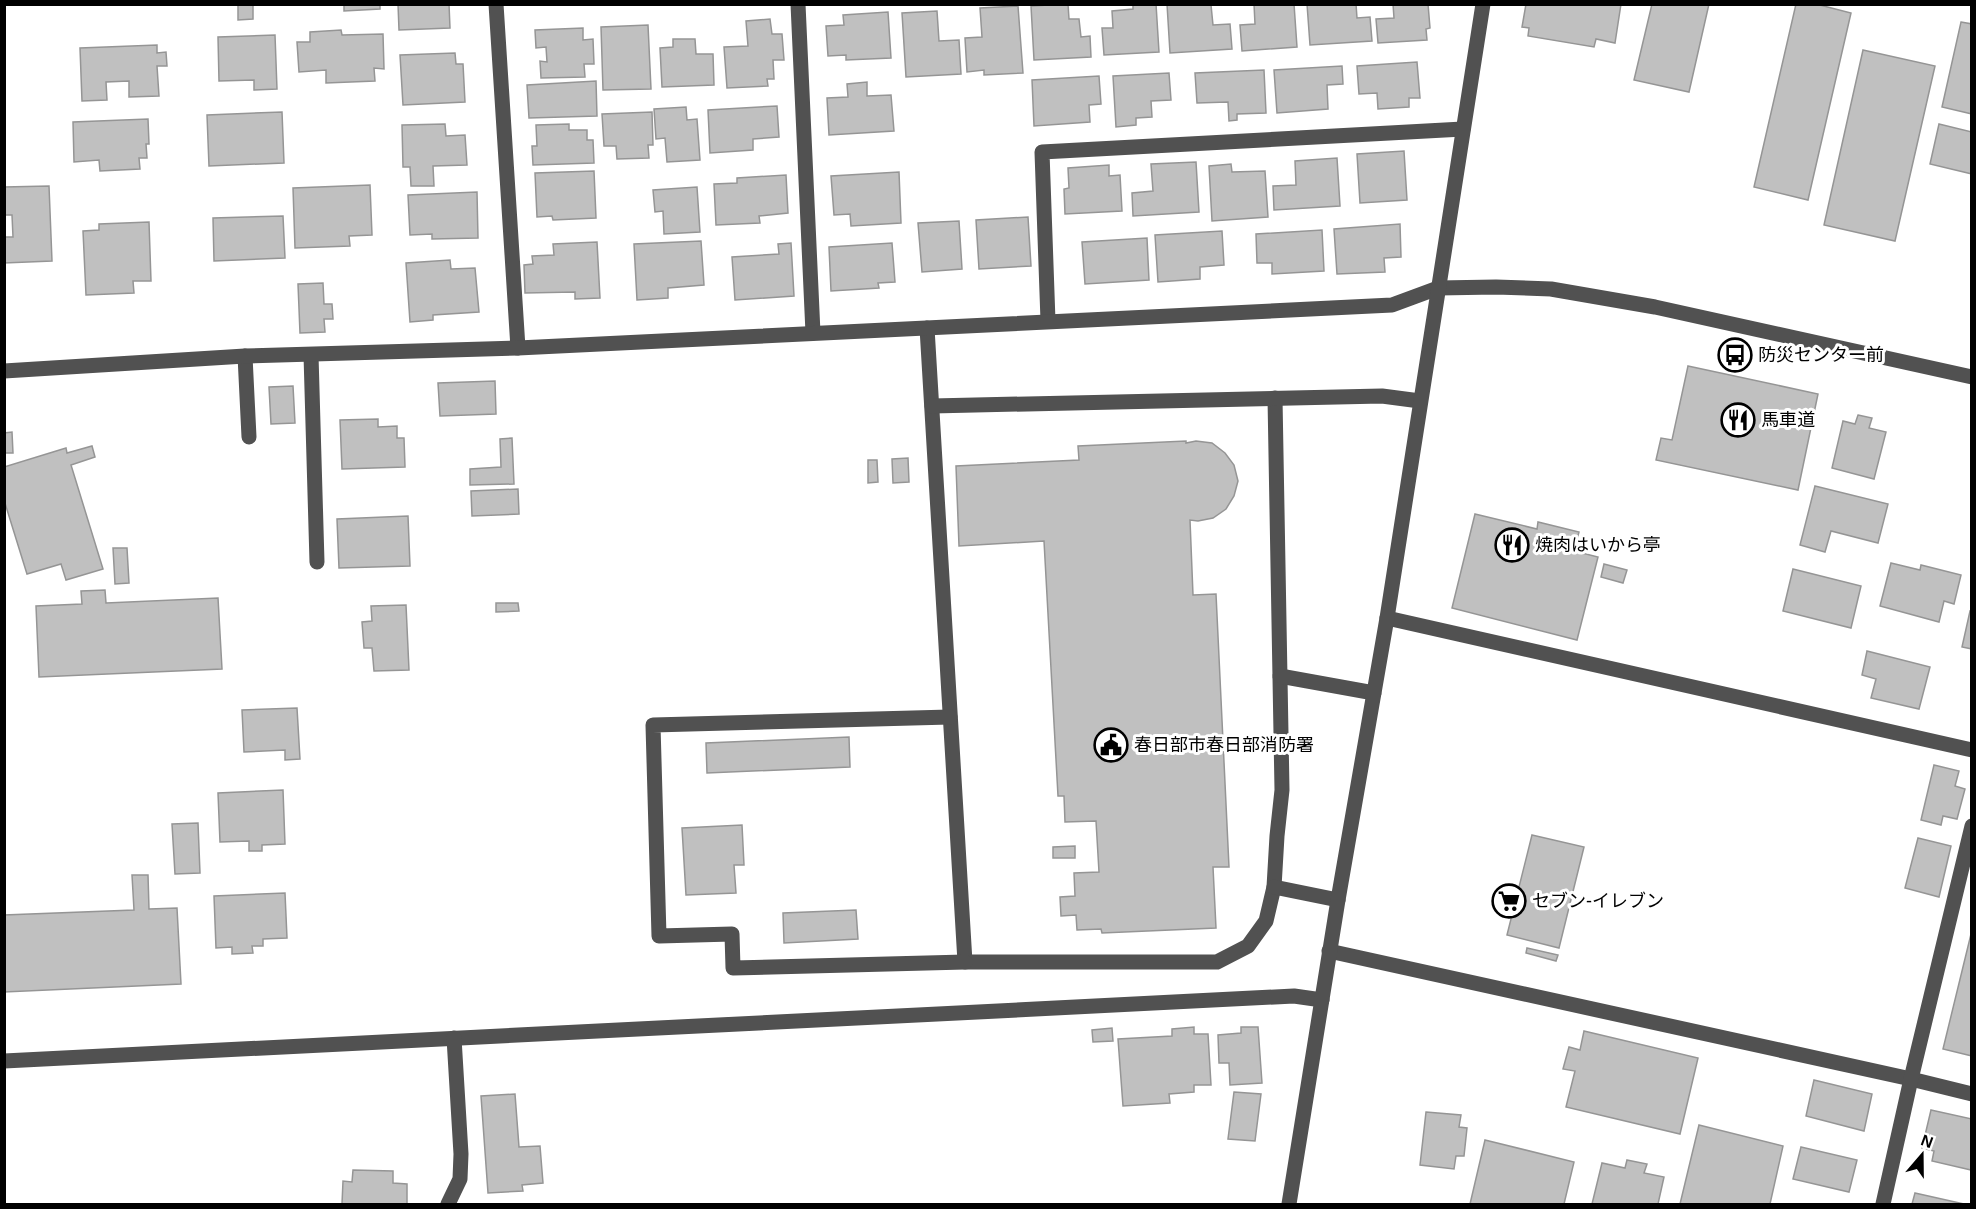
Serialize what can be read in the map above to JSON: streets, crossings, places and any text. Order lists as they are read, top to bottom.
{
  "places": {
    "bus stop": ["防災センター前"],
    "restaurant": ["馬車道", "焼肉はいから亭"],
    "public building": ["春日部市春日部消防署"],
    "supermarket": ["セブン-イレブン"]
  },
  "north": "top"
}
